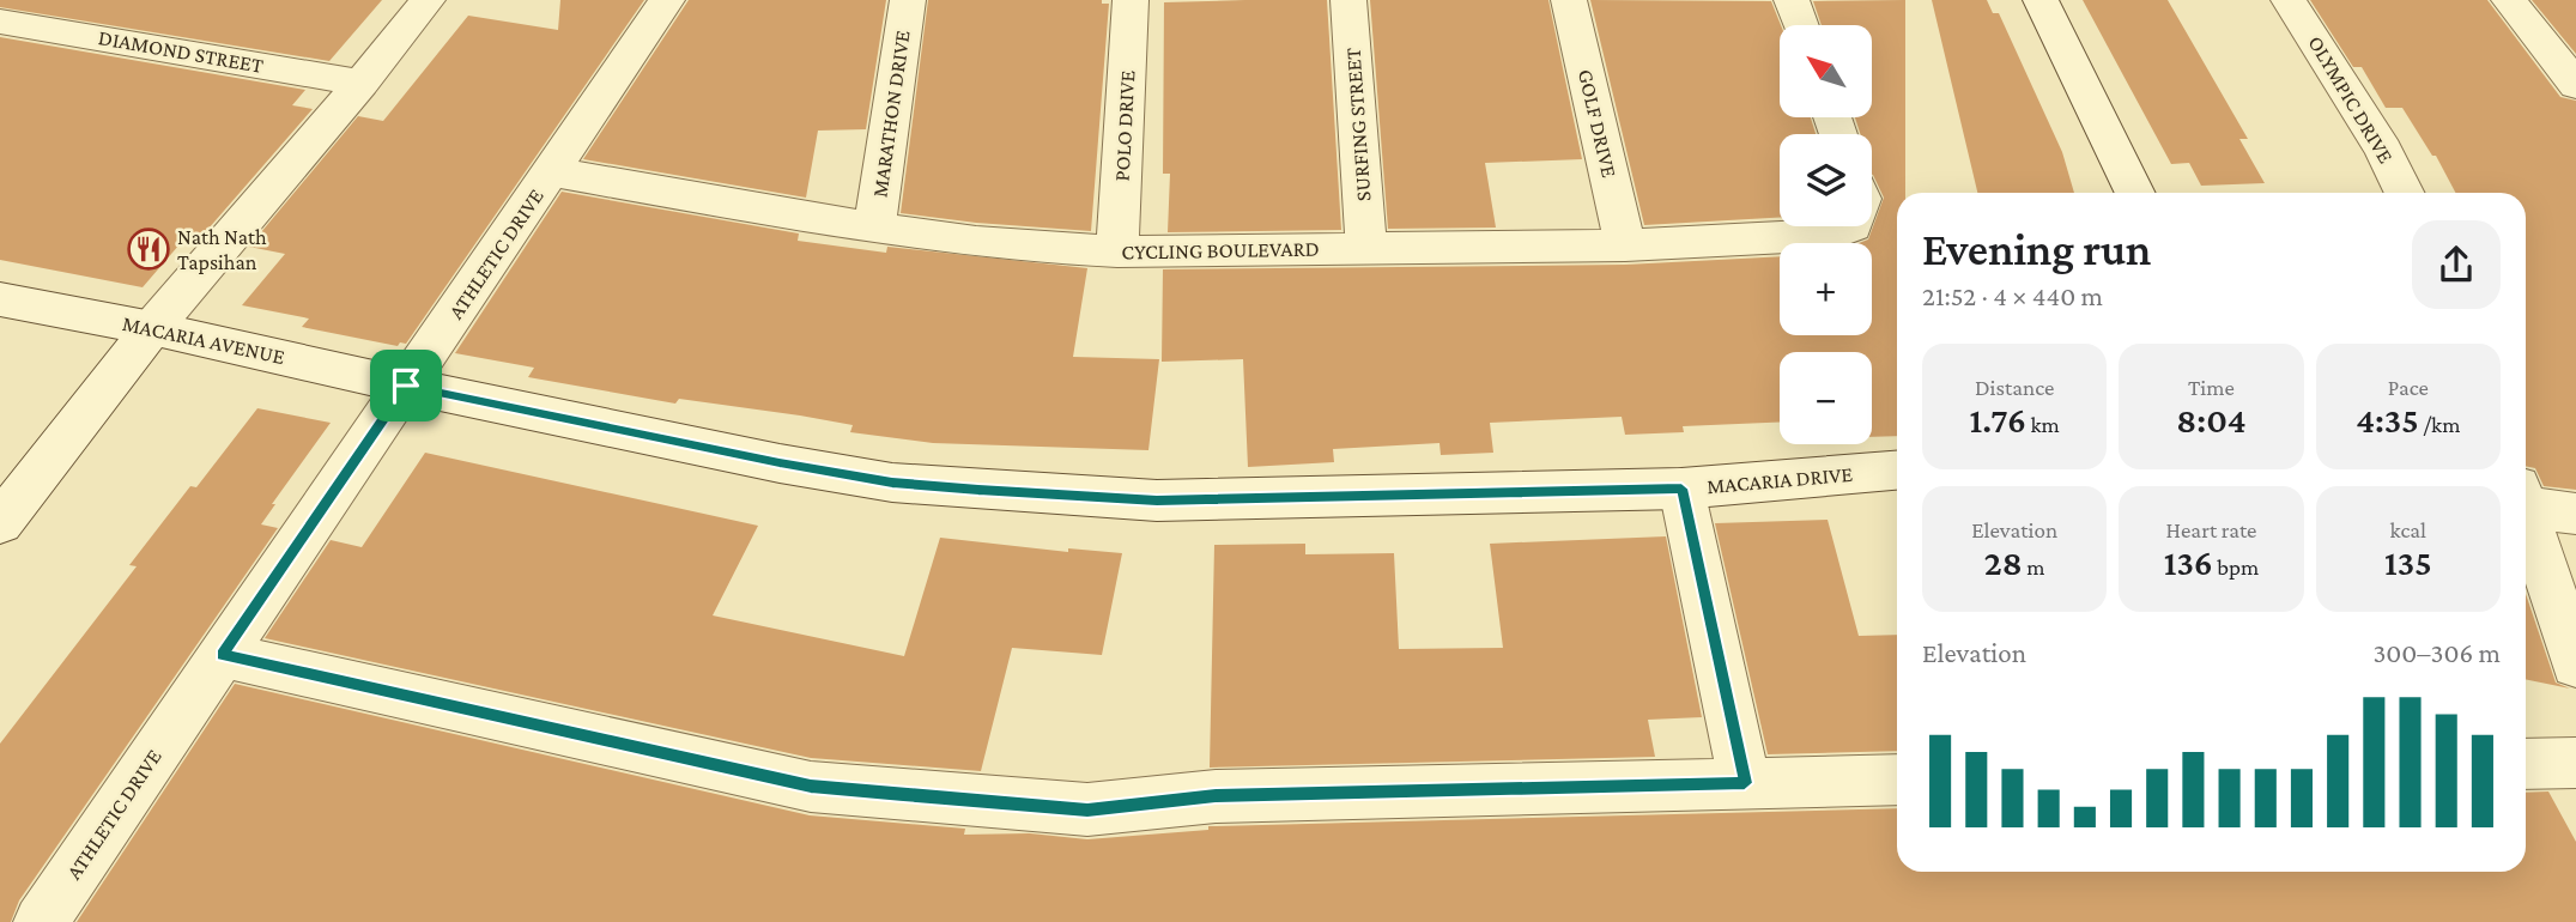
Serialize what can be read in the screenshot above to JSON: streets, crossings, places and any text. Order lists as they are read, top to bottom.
{
  "streets": {
    "street": [
      "DIAMOND STREET",
      "OLYMPIC DRIVE",
      "MARATHON DRIVE",
      "GOLF DRIVE",
      "SURFING STREET",
      "POLO DRIVE",
      "CYCLING BOULEVARD",
      "ATHLETIC DRIVE",
      "MACARIA AVENUE",
      "MACARIA DRIVE"
    ]
  },
  "crossings": [
    ["MARATHON DRIVE", "CYCLING BOULEVARD"],
    ["GOLF DRIVE", "CYCLING BOULEVARD"],
    ["SURFING STREET", "CYCLING BOULEVARD"],
    ["POLO DRIVE", "CYCLING BOULEVARD"],
    ["CYCLING BOULEVARD", "ATHLETIC DRIVE"],
    ["ATHLETIC DRIVE", "MACARIA AVENUE"],
    ["ATHLETIC DRIVE", "MACARIA DRIVE"],
    ["MACARIA AVENUE", "MACARIA DRIVE"]
  ],
  "places": {
    "restaurant": ["Nath Nath Tapsihan"]
  },
  "north": "top left",
  "page": {
    "map_buttons": ["+", "−"],
    "heading": ["Evening run", "21:52 · 4 × 440 m"],
    "stats": [
      ["Distance", "1.76 km"],
      ["Time", "8:04"],
      ["Pace", "4:35 /km"],
      ["Elevation", "28 m"],
      ["Heart rate", "136 bpm"],
      ["kcal", "135"]
    ],
    "chart": ["Elevation", "300–306 m"]
  }
}
